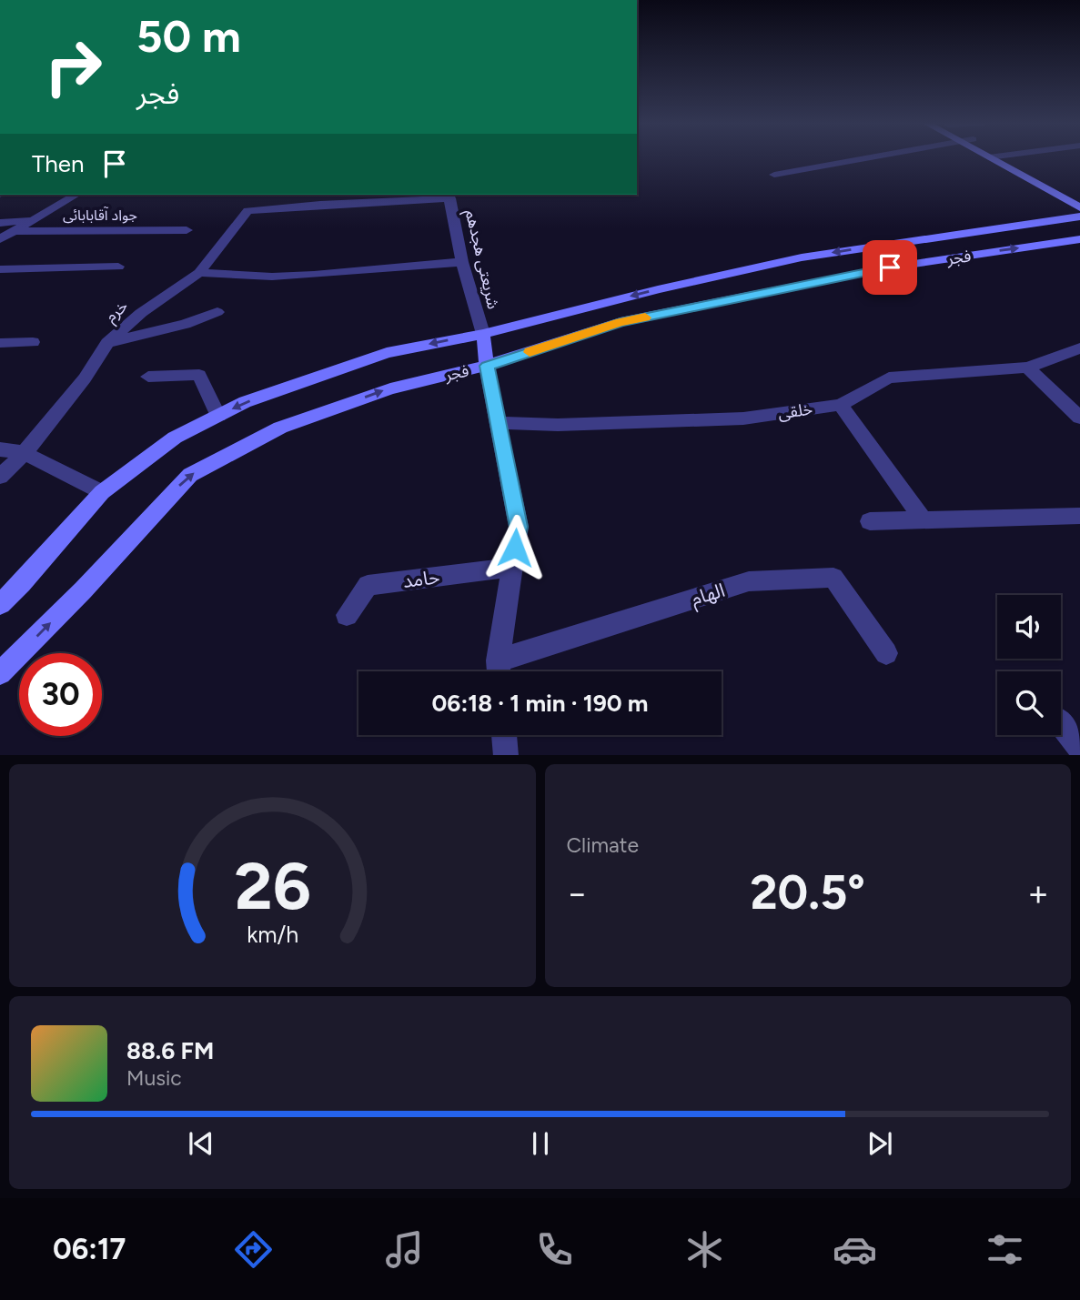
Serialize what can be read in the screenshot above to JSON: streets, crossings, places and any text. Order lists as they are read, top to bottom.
{
  "streets": {
    "main road": ["فجر"],
    "street": [
      "جواد آقابابائی",
      "شریعتی هجدهم",
      "خرم",
      "خلقی",
      "حامد",
      "الهام"
    ]
  },
  "page": {
    "turn": ["50 m", "فجر"],
    "then": "Then",
    "limit": "30",
    "trip": "06:18 · 1 min · 190 m",
    "tile": "Climate",
    "heat": ["−", "20.5°", "+"],
    "song": ["88.6 FM", "Music"],
    "tabs": "06:17",
    "gauge": ["26", "km/h"]
  }
}
